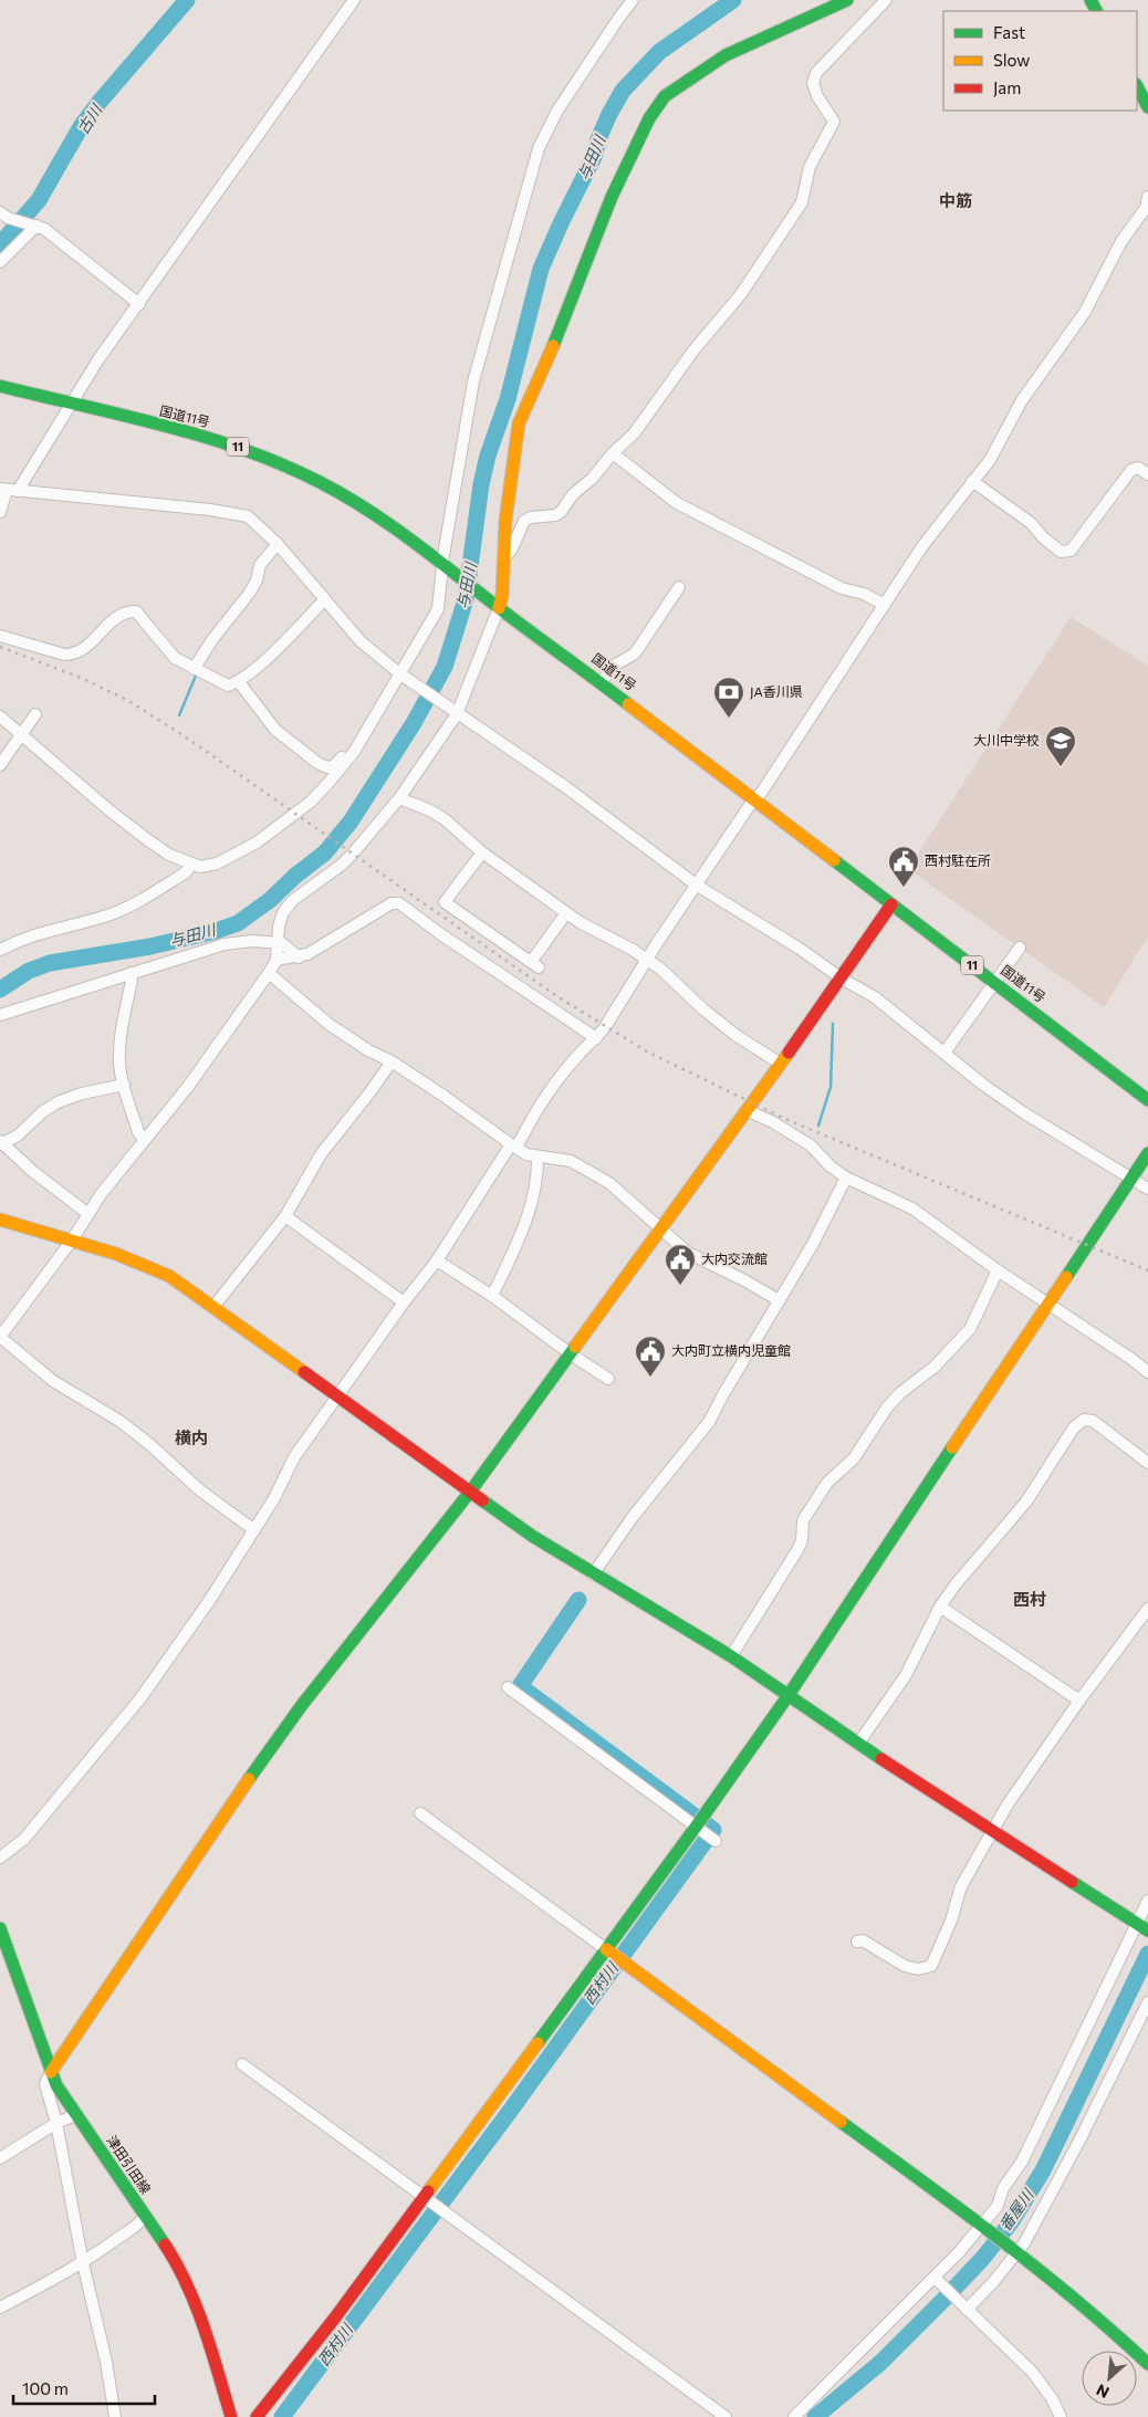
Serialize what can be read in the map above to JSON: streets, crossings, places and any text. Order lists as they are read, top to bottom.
{
  "streets": {
    "main road": ["国道11号", "11", "津田引田線"]
  },
  "districts": ["中筋", "横内", "西村"],
  "water": [
    "古川",
    "与田川",
    "西村川",
    "番屋川"
  ],
  "places": {
    "bank": ["JA香川県"],
    "school or university": ["大川中学校"],
    "public building": ["西村駐在所", "大内交流館", "大内町立横内児童館"]
  },
  "legend": ["Fast", "Slow", "Jam"],
  "scale_bar": "100 m",
  "north": "bottom left"
}
